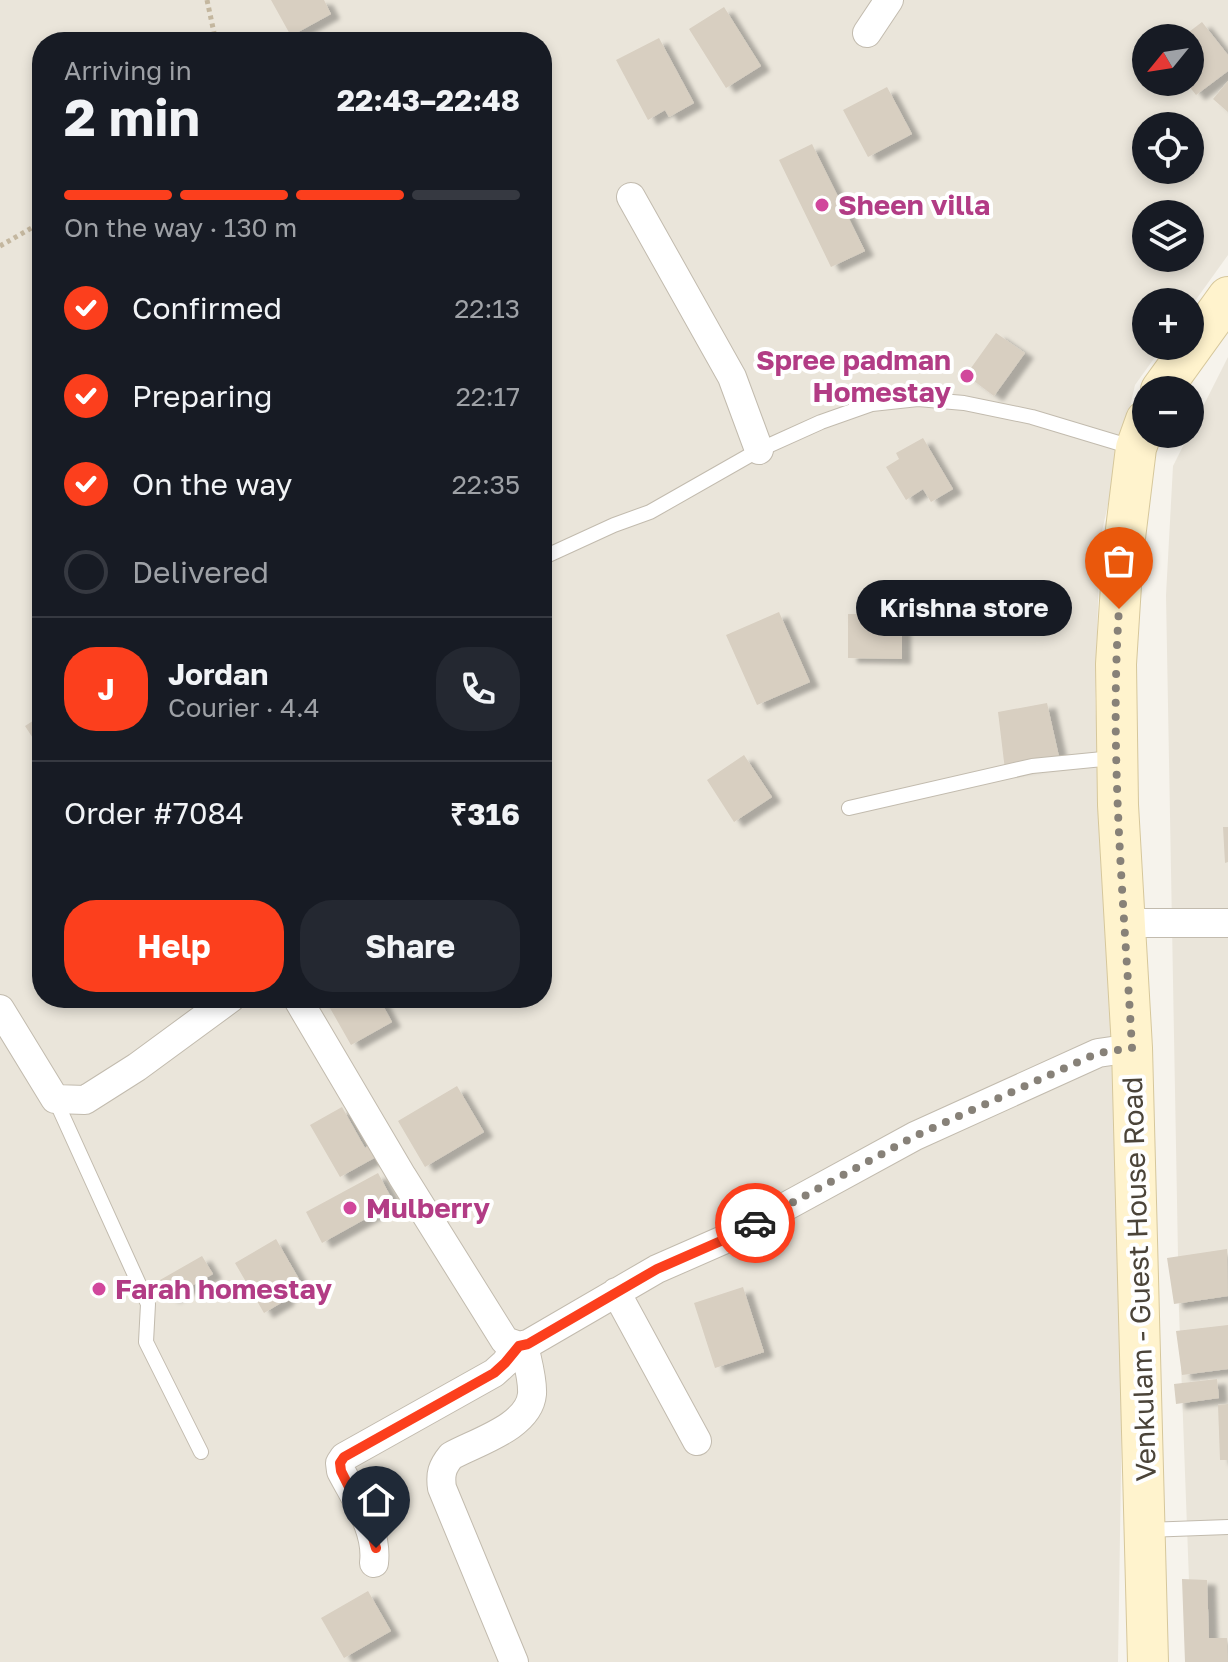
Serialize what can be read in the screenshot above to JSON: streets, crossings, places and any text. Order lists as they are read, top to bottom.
{
  "streets": {
    "main road": ["Venkulam - Guest House Road"]
  },
  "places": [
    "Sheen villa",
    "Spree padman Homestay",
    "Krishna store",
    "Mulberry",
    "Farah homestay"
  ],
  "north": "bottom left",
  "page": {
    "map_buttons": ["+", "−"],
    "heading": ["2 min", "Arriving in", "22:43–22:48"],
    "panel": [
      "Jordan",
      "Courier · 4.4",
      "Order #7084",
      "₹316"
    ],
    "bar": "On the way · 130 m",
    "list": [
      ["Confirmed", "22:13"],
      ["Preparing", "22:17"],
      ["On the way", "22:35"],
      "Delivered"
    ],
    "bubble": "Krishna store",
    "round": "J",
    "buttons": ["Help", "Share"]
  }
}
